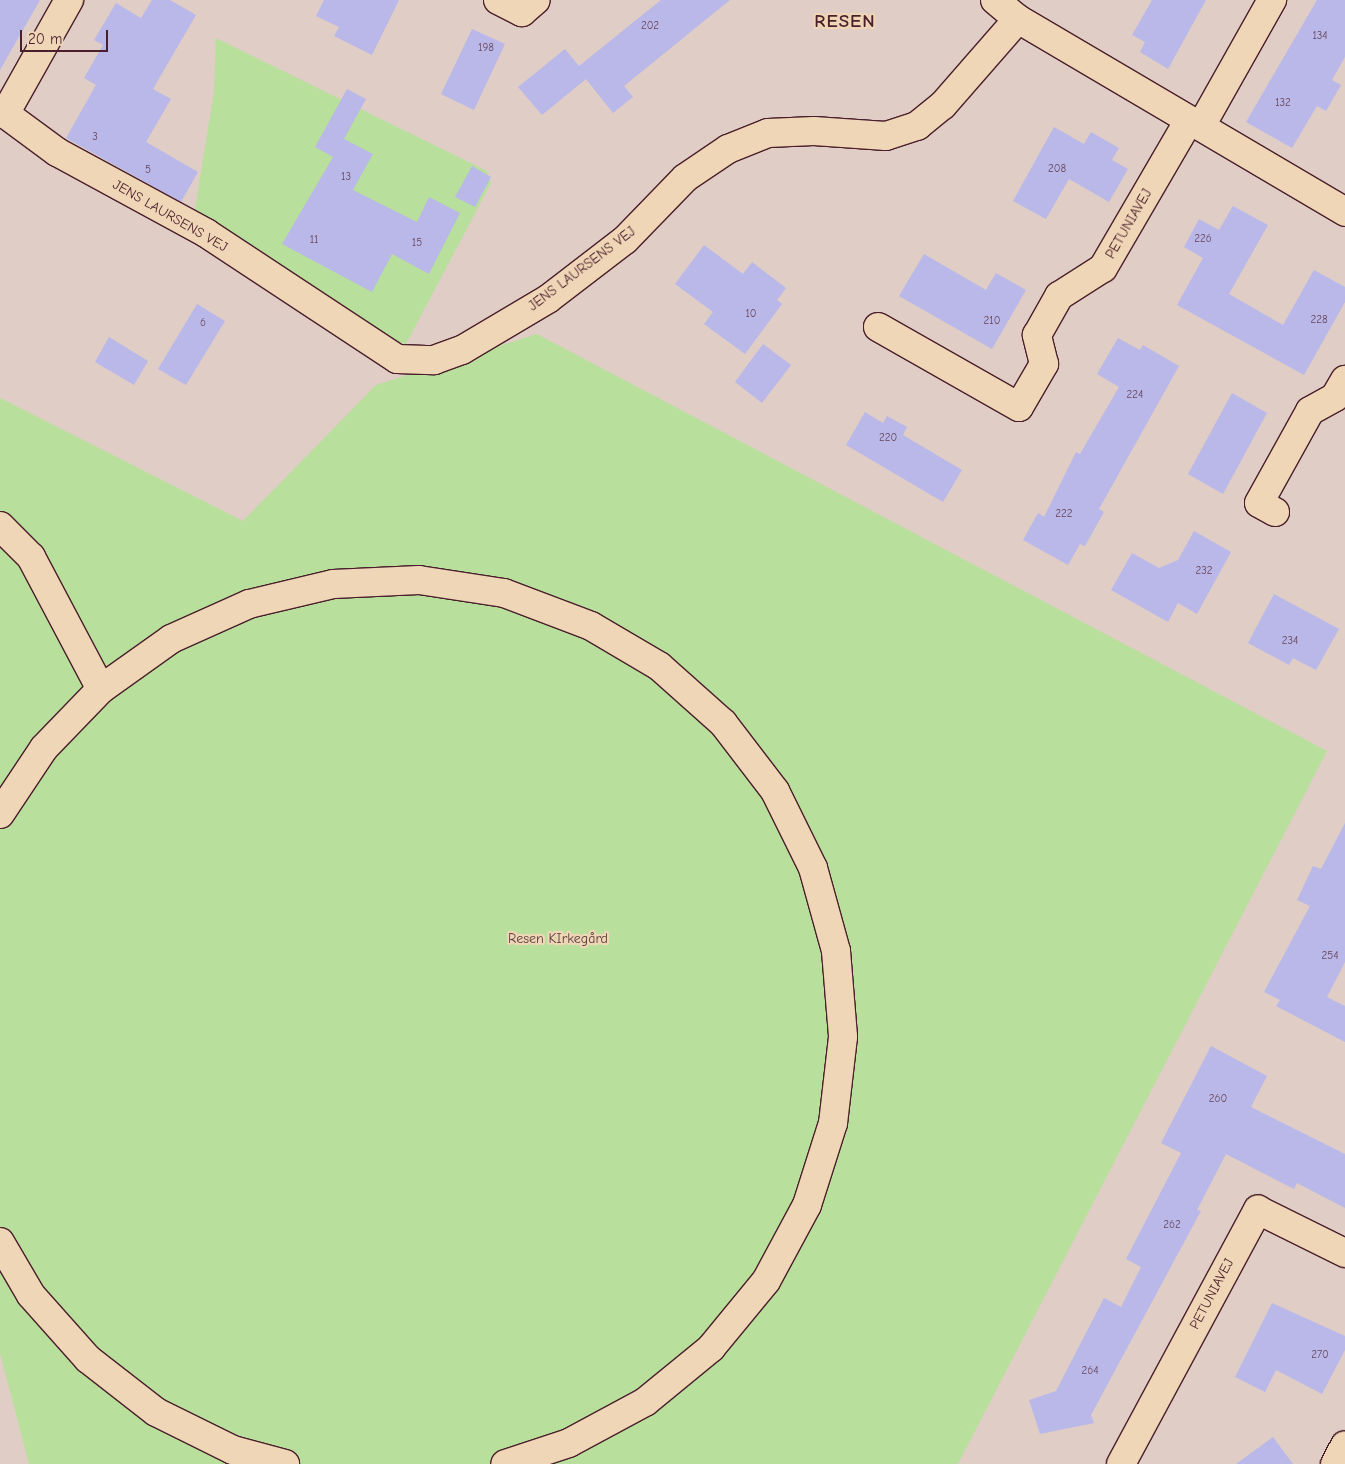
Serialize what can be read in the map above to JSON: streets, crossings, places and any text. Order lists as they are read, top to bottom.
{
  "streets": {
    "street": ["JENS LAURSENS VEJ", "PETUNIAVEJ"]
  },
  "districts": ["RESEN"],
  "parks": ["Resen KIrkegård"],
  "house_numbers": [
    "202",
    "134",
    "198",
    "132",
    "3",
    "208",
    "5",
    "13",
    "226",
    "11",
    "15",
    "10",
    "228",
    "210",
    "6",
    "224",
    "220",
    "222",
    "232",
    "234",
    "254",
    "260",
    "262",
    "270",
    "264"
  ],
  "scale_bar": "20 m"
}
